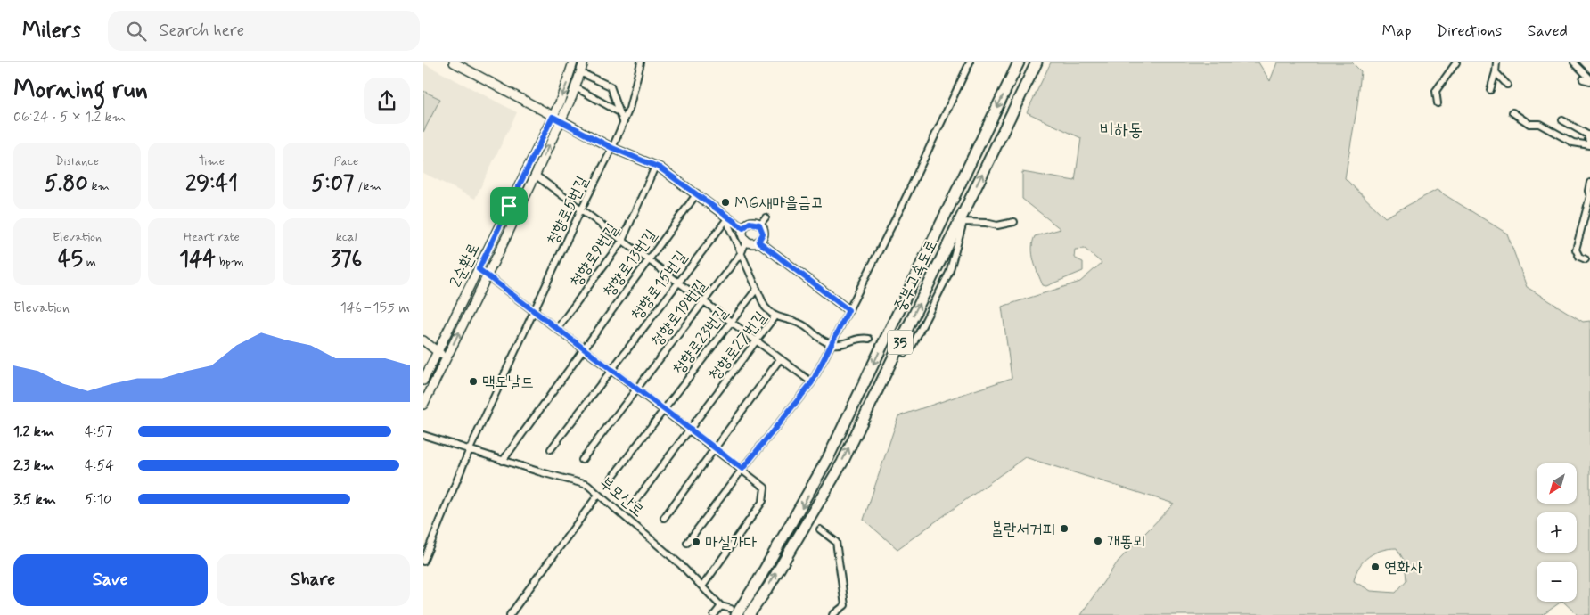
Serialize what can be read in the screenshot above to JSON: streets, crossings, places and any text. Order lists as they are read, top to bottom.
{
  "streets": {
    "highway": ["중부고속도로", "35"],
    "main road": ["2순환로"],
    "street": [
      "청향로5번길",
      "청향로9번길",
      "청향로13번길",
      "청향로15번길",
      "청향로19번길",
      "청향로23번길",
      "청향로27번길",
      "부모산로"
    ]
  },
  "crossings": [
    ["청향로5번길", "부모산로"],
    ["청향로13번길", "부모산로"]
  ],
  "districts": ["비하동"],
  "places": [
    "MG새마을금고",
    "맥도날드",
    "불란서커피",
    "개똥뫼",
    "마실가다",
    "연화사"
  ],
  "north": "bottom left",
  "page": {
    "header": "Milers",
    "search": "Search here",
    "nav": ["Map", "Directions", "Saved"],
    "heading": ["Morning run", "06:24 · 5 × 1.2 km"],
    "stats": [
      ["Distance", "5.80 km"],
      ["Time", "29:41"],
      ["Pace", "5:07 /km"],
      ["Elevation", "45 m"],
      ["Heart rate", "144 bpm"],
      ["kcal", "376"]
    ],
    "chart": ["Elevation", "146–155 m"],
    "list": [
      {
        "name": "1.2 km",
        "note": "4:57"
      },
      {
        "name": "2.3 km",
        "note": "4:54"
      },
      {
        "name": "3.5 km",
        "note": "5:10"
      }
    ],
    "map_buttons": ["+", "−"],
    "buttons": ["Save", "Share"]
  }
}
